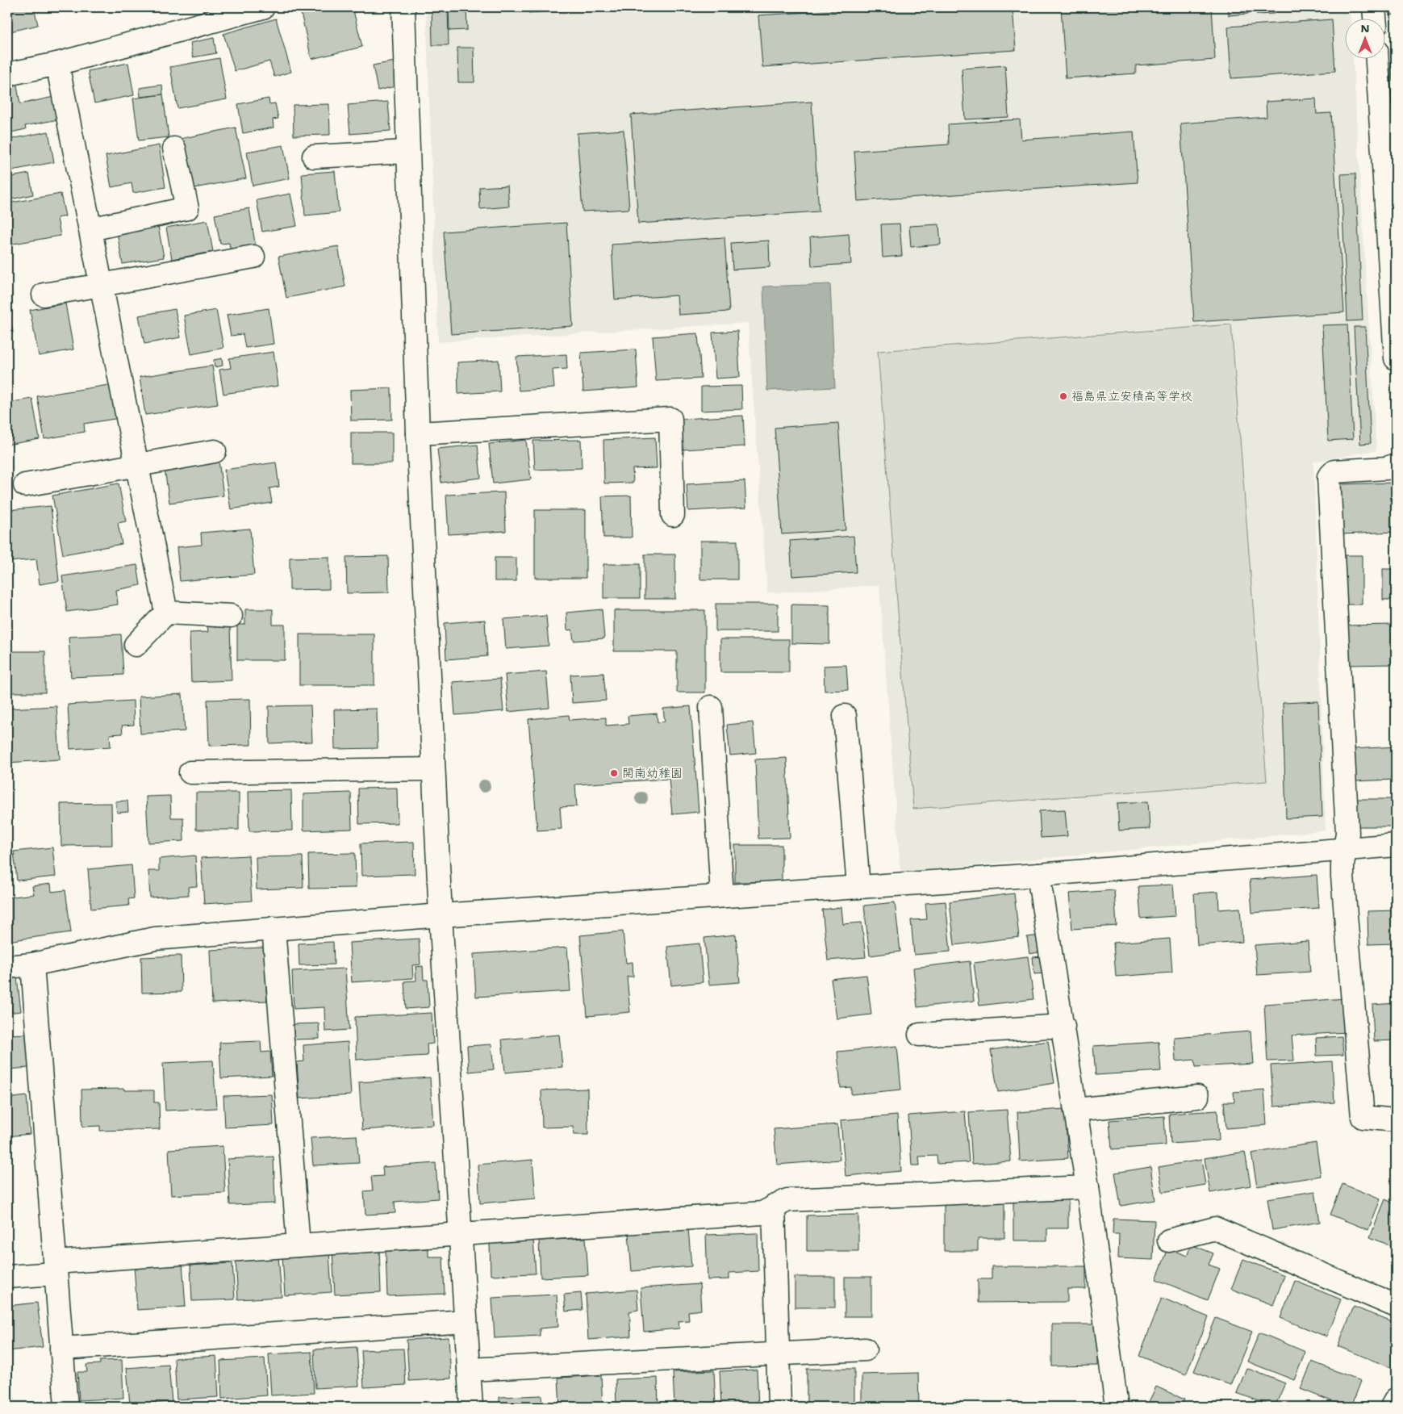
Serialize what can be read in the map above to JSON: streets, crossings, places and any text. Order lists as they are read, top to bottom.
{
  "places": ["福島県立安積高等学校", "開南幼稚園"],
  "north": "top"
}
